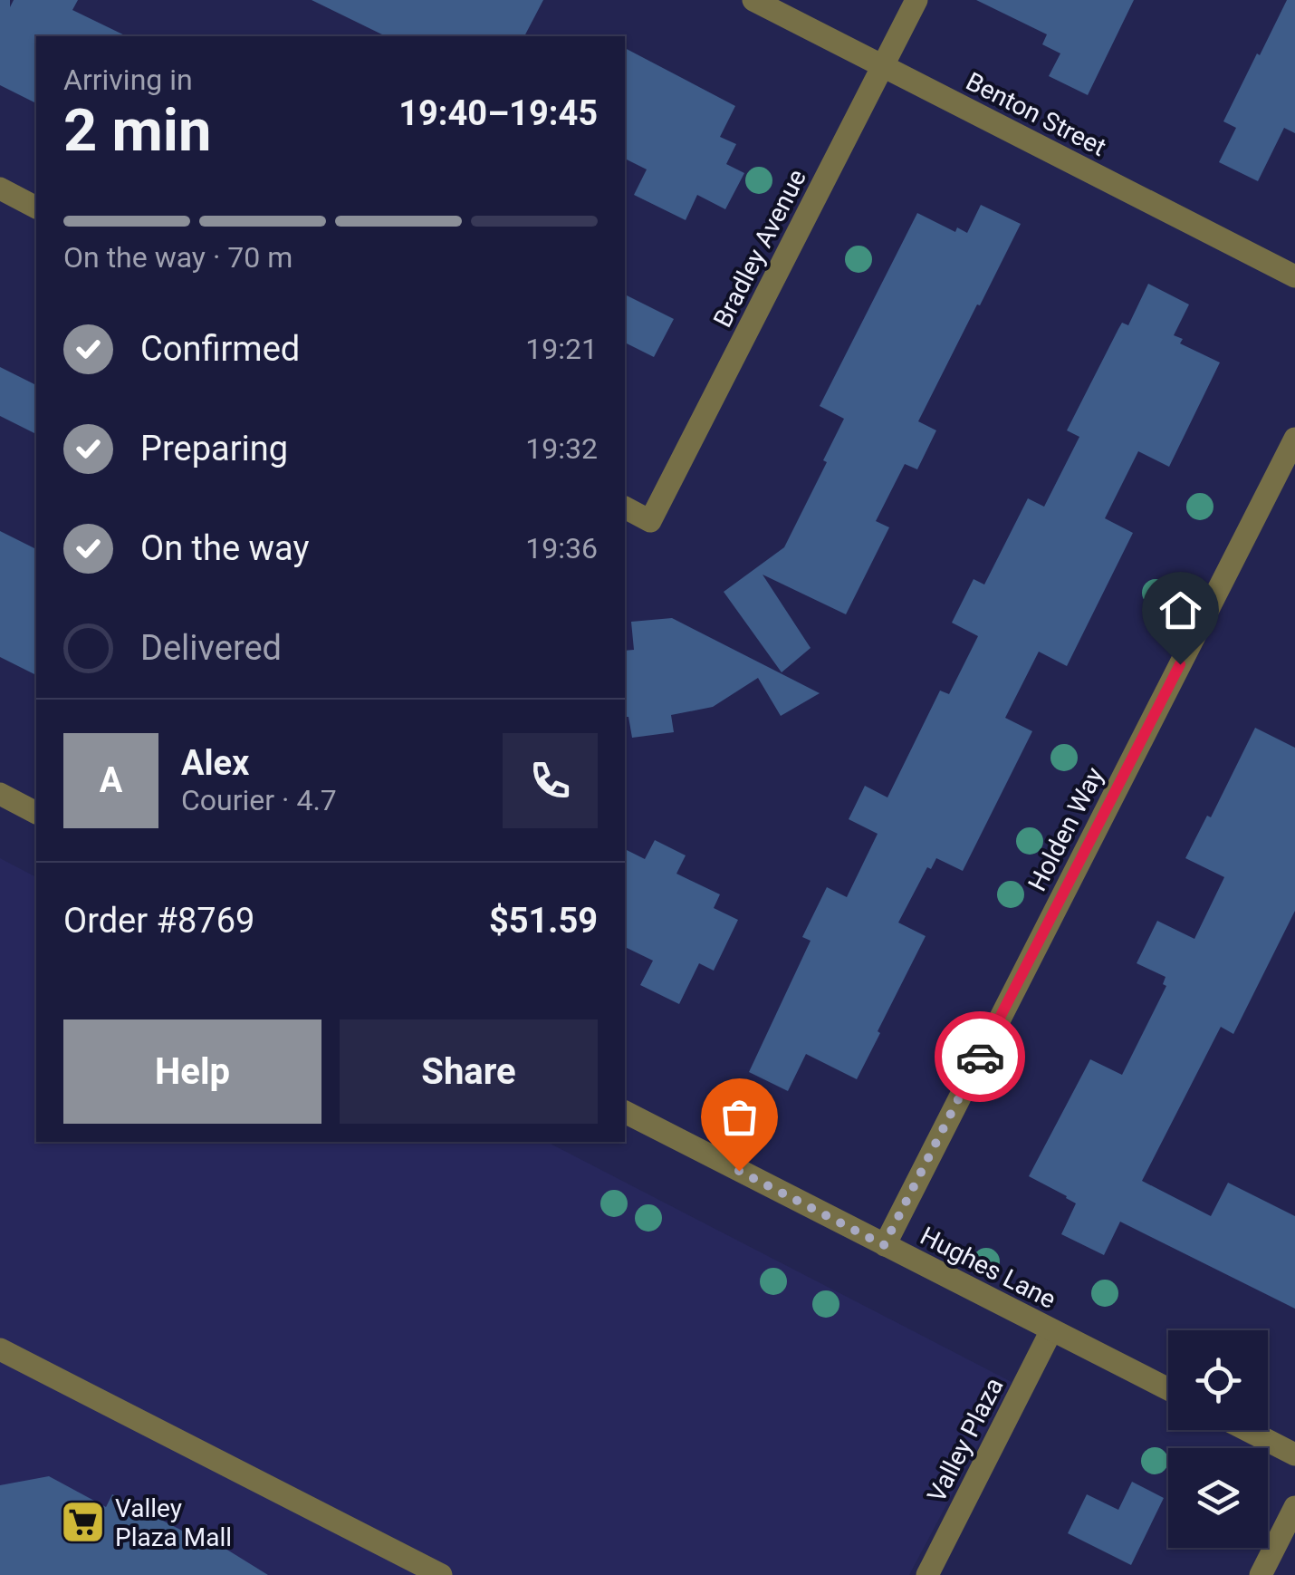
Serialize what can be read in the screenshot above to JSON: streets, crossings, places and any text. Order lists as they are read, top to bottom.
{
  "streets": {
    "street": [
      "Benton Street",
      "Bradley Avenue",
      "Holden Way",
      "Hughes Lane",
      "Valley Plaza"
    ]
  },
  "crossings": [
    ["Benton Street", "Bradley Avenue"],
    ["Holden Way", "Hughes Lane"],
    ["Hughes Lane", "Valley Plaza"]
  ],
  "places": {
    "supermarket": ["Valley Plaza Mall"]
  },
  "page": {
    "heading": ["2 min", "Arriving in", "19:40–19:45"],
    "panel": [
      "Alex",
      "Courier · 4.7",
      "Order #8769",
      "$51.59"
    ],
    "bar": "On the way · 70 m",
    "list": [
      ["Confirmed", "19:21"],
      ["Preparing", "19:32"],
      ["On the way", "19:36"],
      "Delivered"
    ],
    "round": "A",
    "buttons": ["Help", "Share"]
  }
}
